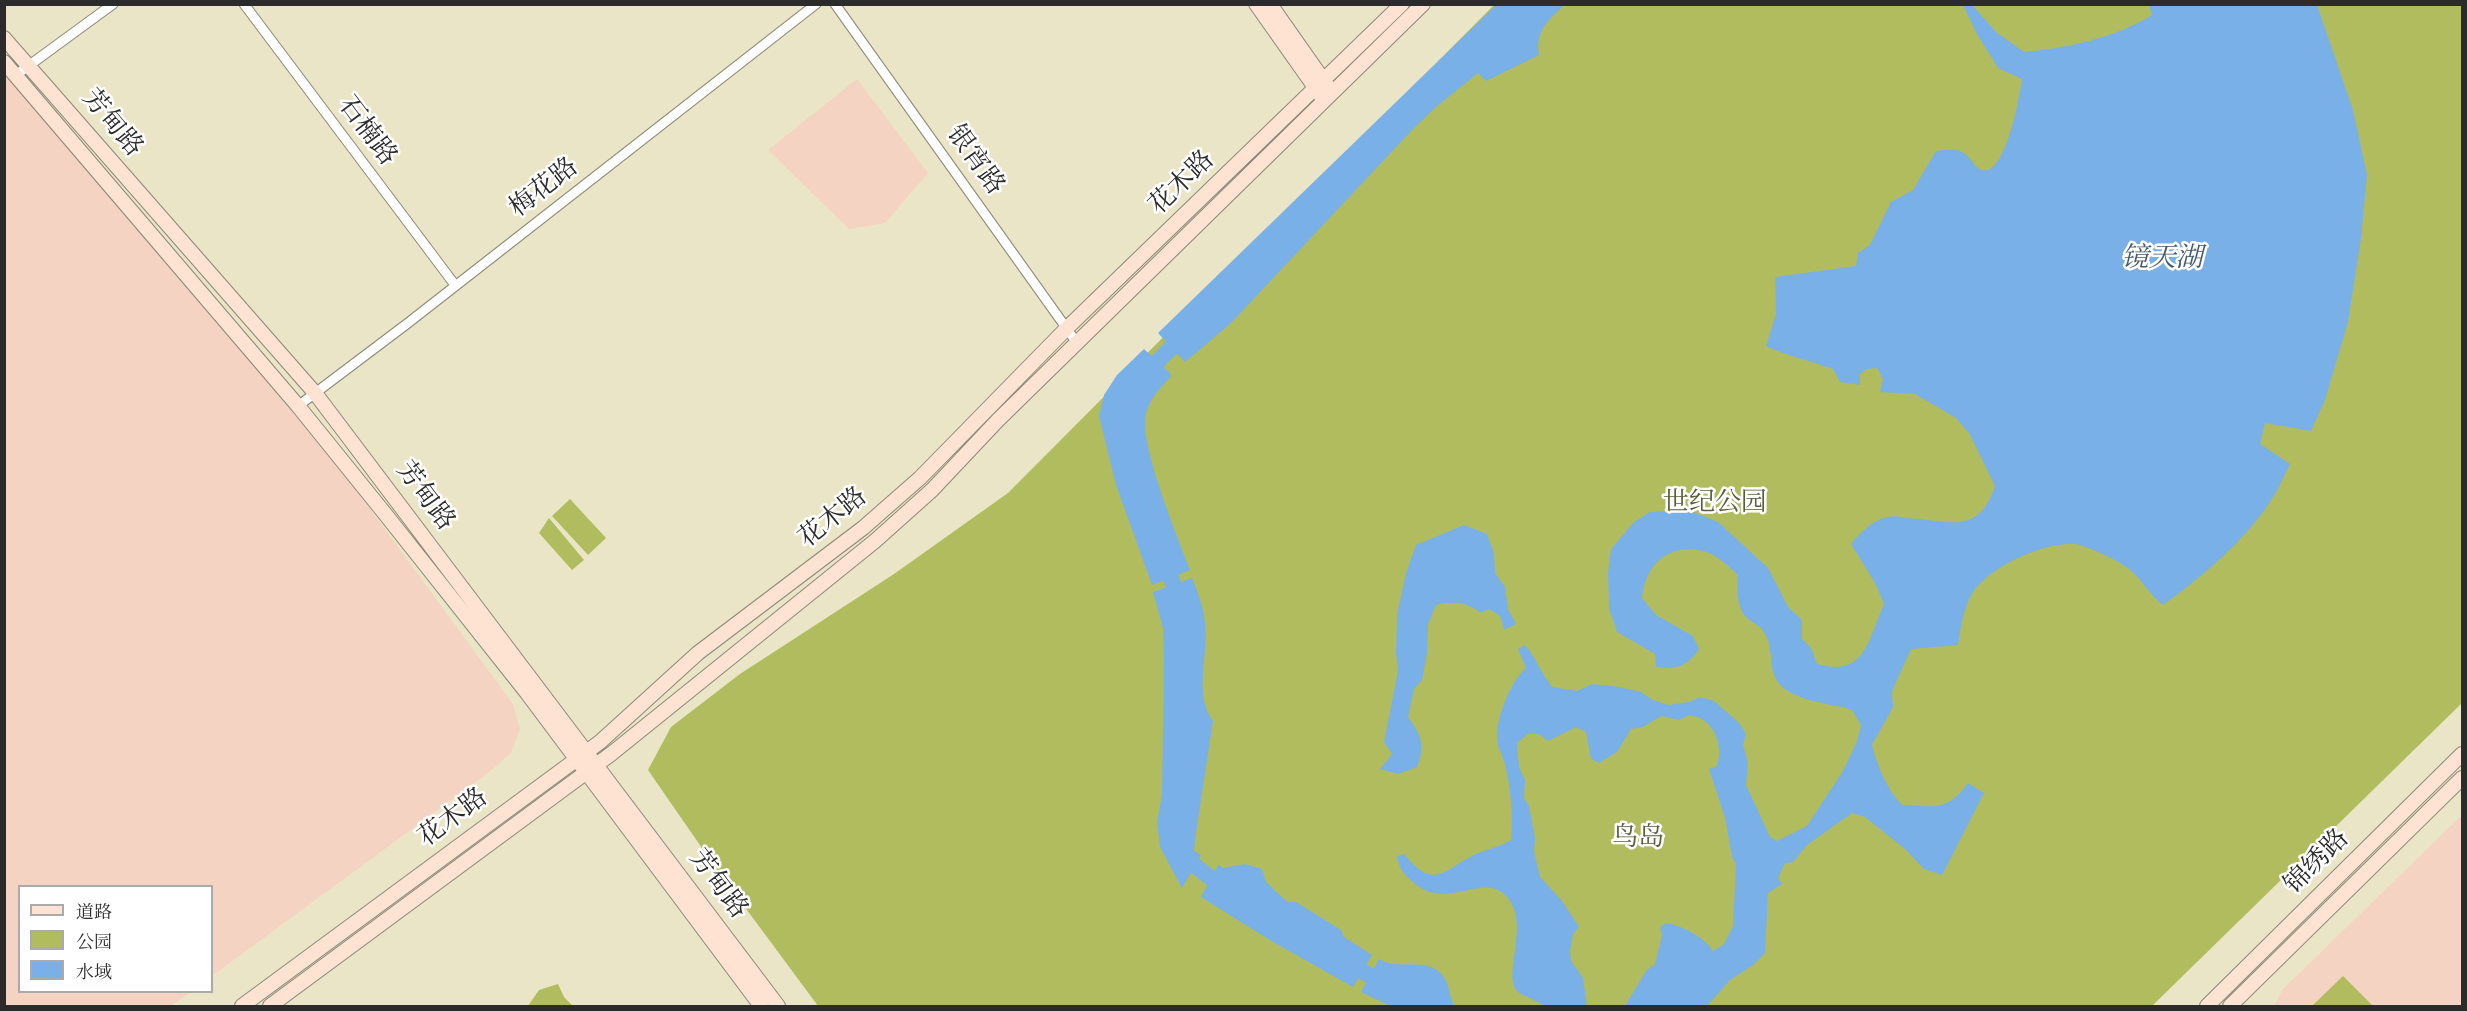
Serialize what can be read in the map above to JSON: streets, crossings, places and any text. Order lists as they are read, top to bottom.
{
  "streets": {
    "main road": ["芳甸路", "花木路", "锦绣路"],
    "street": ["石楠路", "银宵路", "梅花路"]
  },
  "crossings": [
    ["芳甸路", "花木路"],
    ["芳甸路", "梅花路"],
    ["石楠路", "梅花路"],
    ["银宵路", "花木路"]
  ],
  "water": ["镜天湖"],
  "parks": ["世纪公园", "鸟岛"],
  "legend": ["道路", "公园", "水域"]
}
